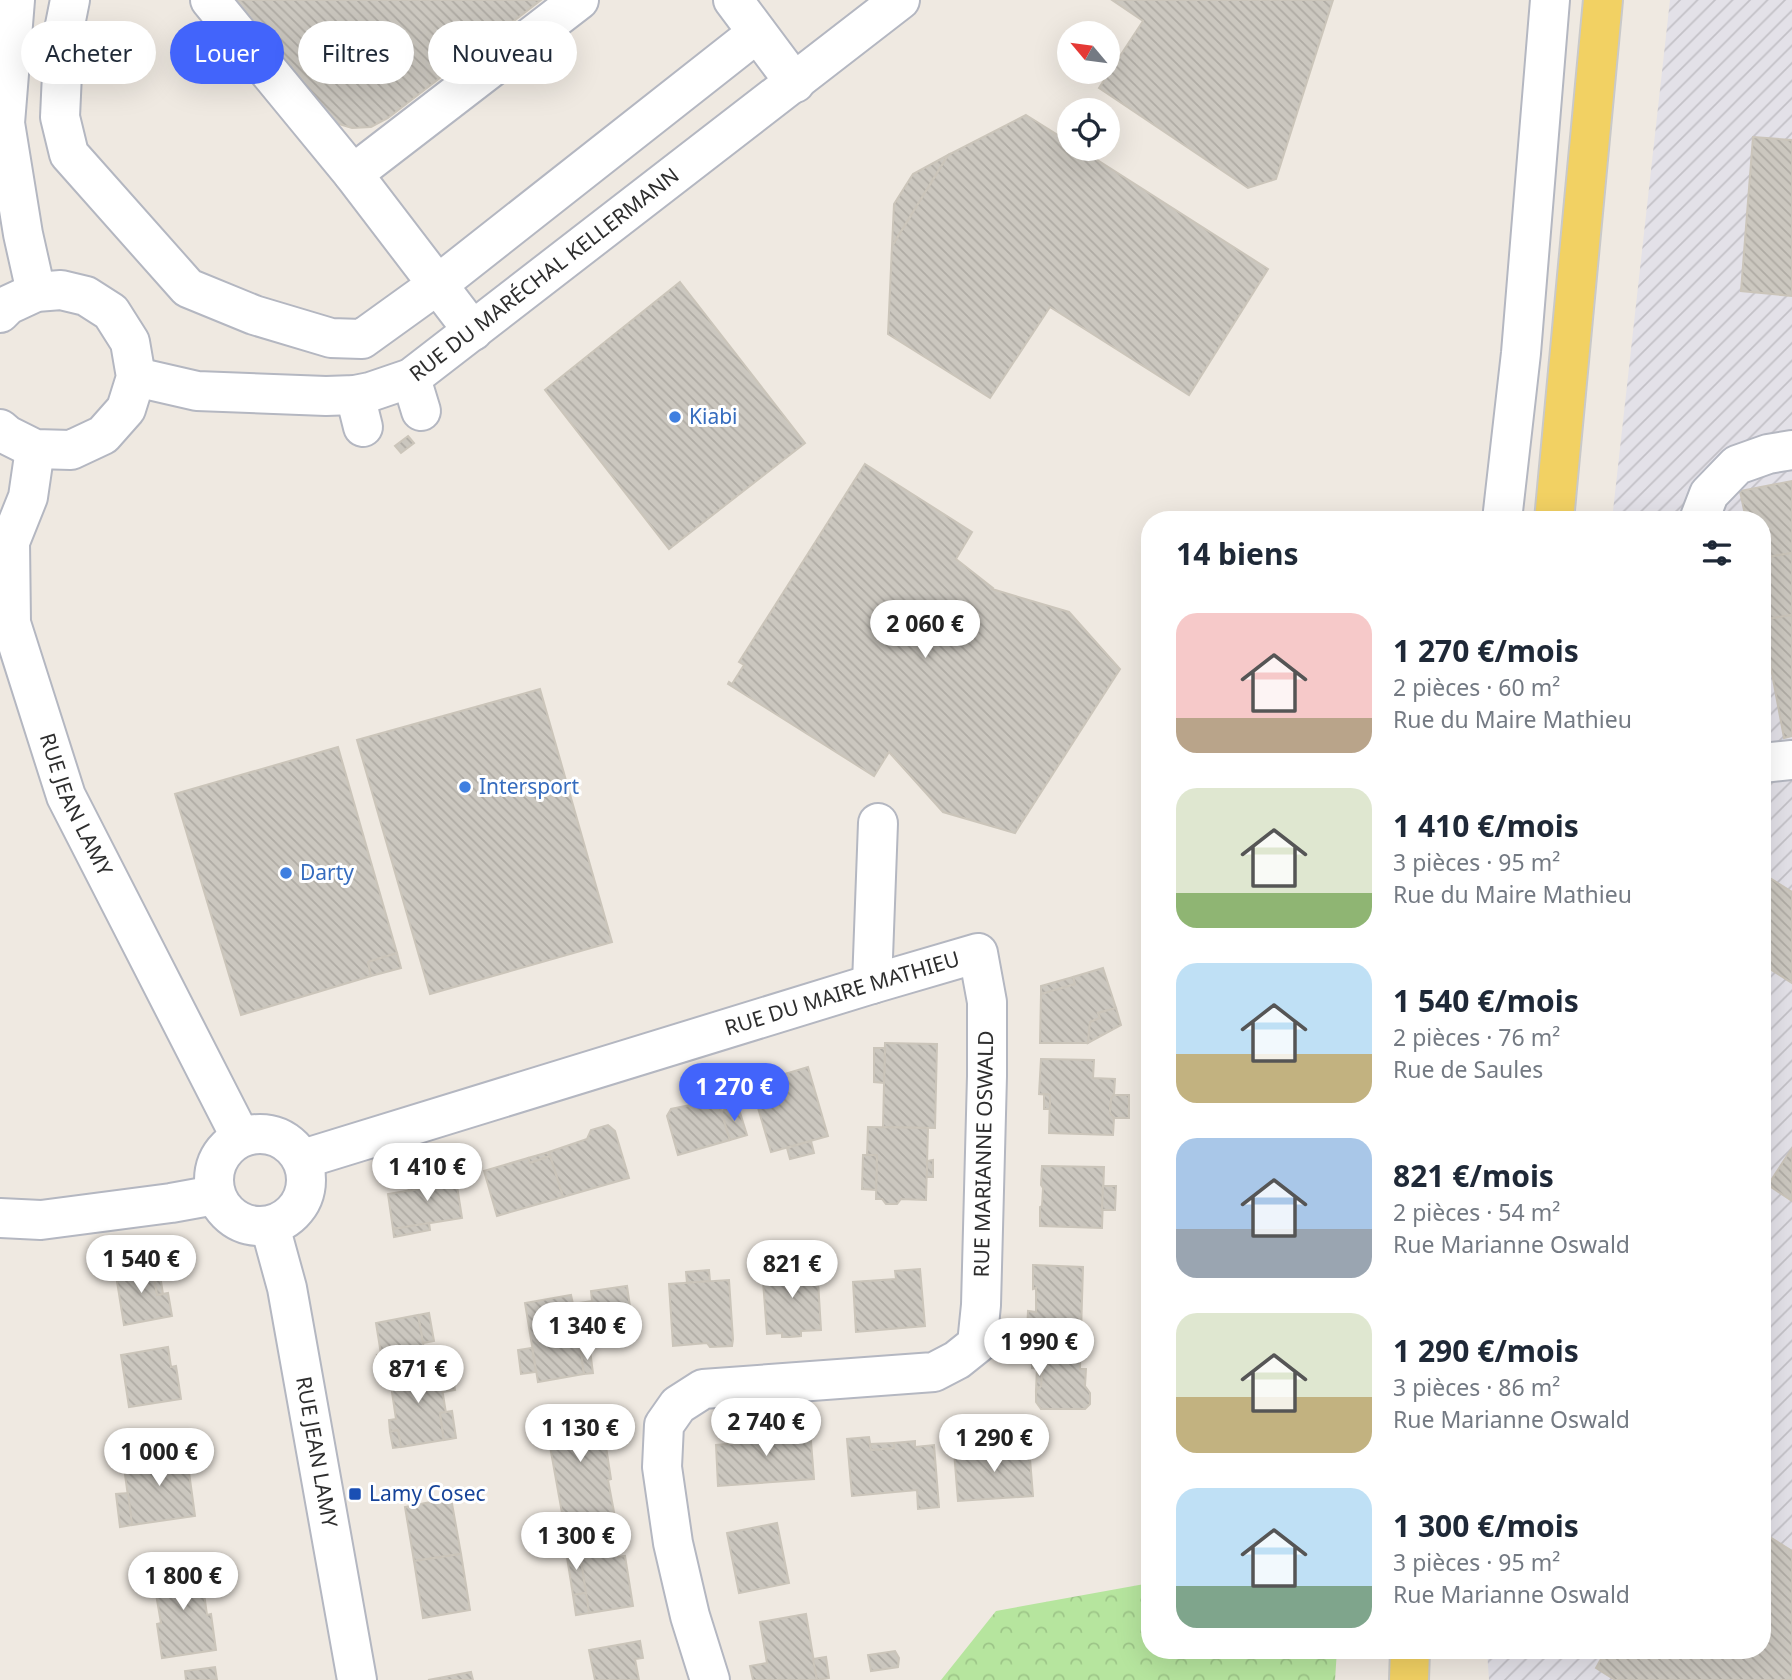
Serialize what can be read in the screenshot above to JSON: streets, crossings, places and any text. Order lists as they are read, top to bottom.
{
  "streets": {
    "street": [
      "RUE DU MARÉCHAL KELLERMANN",
      "RUE JEAN LAMY",
      "RUE DU MAIRE MATHIEU",
      "RUE MARIANNE OSWALD"
    ]
  },
  "crossings": [
    ["RUE JEAN LAMY", "RUE DU MAIRE MATHIEU"],
    ["RUE DU MAIRE MATHIEU", "RUE MARIANNE OSWALD"]
  ],
  "places": {
    "other": ["Kiabi", "Intersport", "Darty"],
    "transit": ["Lamy Cosec"]
  },
  "north": "top left",
  "page": {
    "chip": [
      "Acheter",
      "Louer",
      "Filtres",
      "Nouveau"
    ],
    "heading": "14 biens",
    "list": [
      {
        "name": "1 270 €/mois",
        "note": "2 pièces · 60 m² · Rue du Maire Mathieu"
      },
      {
        "name": "1 410 €/mois",
        "note": "3 pièces · 95 m² · Rue du Maire Mathieu"
      },
      {
        "name": "1 540 €/mois",
        "note": "2 pièces · 76 m² · Rue de Saules"
      },
      {
        "name": "821 €/mois",
        "note": "2 pièces · 54 m² · Rue Marianne Oswald"
      },
      {
        "name": "1 290 €/mois",
        "note": "3 pièces · 86 m² · Rue Marianne Oswald"
      },
      {
        "name": "1 300 €/mois",
        "note": "3 pièces · 95 m² · Rue Marianne Oswald"
      }
    ],
    "price": [
      "2 060 €",
      "1 270 €",
      "1 410 €",
      "1 540 €",
      "821 €",
      "1 340 €",
      "1 990 €",
      "871 €",
      "2 740 €",
      "1 130 €",
      "1 290 €",
      "1 000 €",
      "1 300 €",
      "1 800 €"
    ]
  }
}
